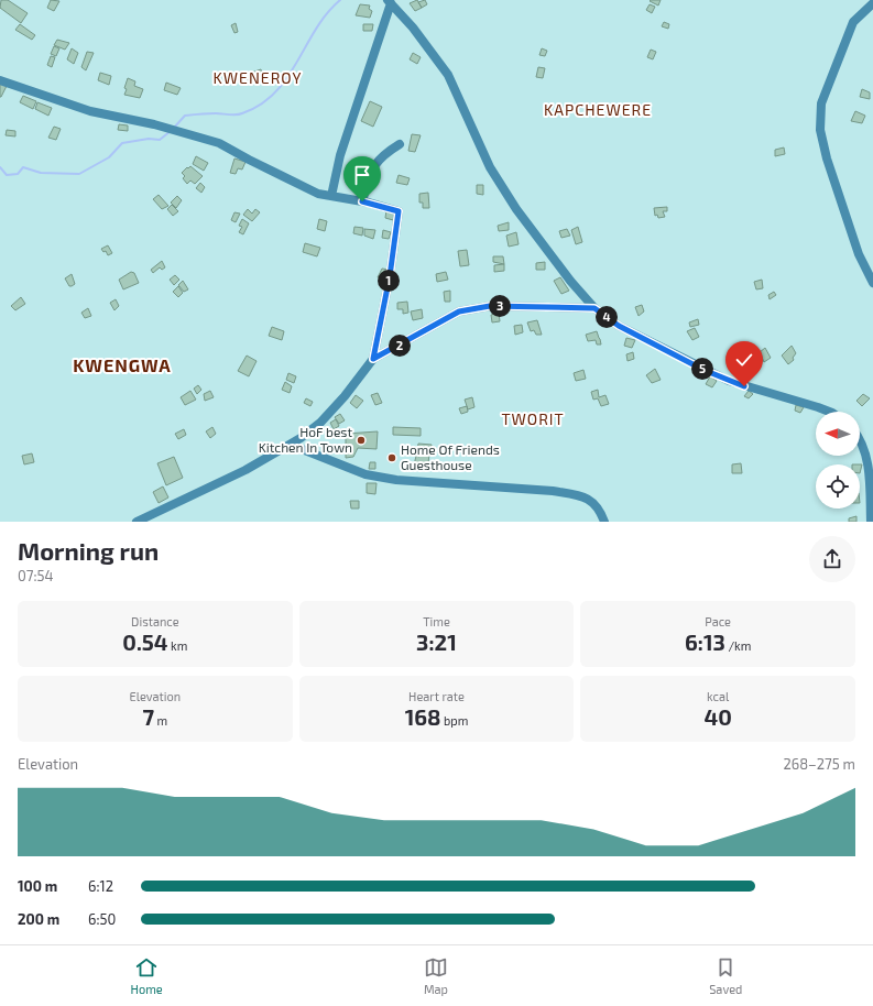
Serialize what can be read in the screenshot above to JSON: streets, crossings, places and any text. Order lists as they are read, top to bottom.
{
  "districts": [
    "KWENEROY",
    "KAPCHEWERE",
    "KWENGWA",
    "TWORIT"
  ],
  "places": ["HoF best Kitchen In Town", "Home Of Friends Guesthouse"],
  "north": "left",
  "page": {
    "pins": [
      "1",
      "3",
      "4",
      "2",
      "5"
    ],
    "heading": ["Morning run", "07:54"],
    "stats": [
      ["Distance", "0.54 km"],
      ["Time", "3:21"],
      ["Pace", "6:13 /km"],
      ["Elevation", "7 m"],
      ["Heart rate", "168 bpm"],
      ["kcal", "40"]
    ],
    "chart": ["Elevation", "268–275 m"],
    "list": [
      {
        "name": "100 m",
        "note": "6:12"
      },
      {
        "name": "200 m",
        "note": "6:50"
      }
    ],
    "tabs": ["Home", "Map", "Saved"]
  }
}
